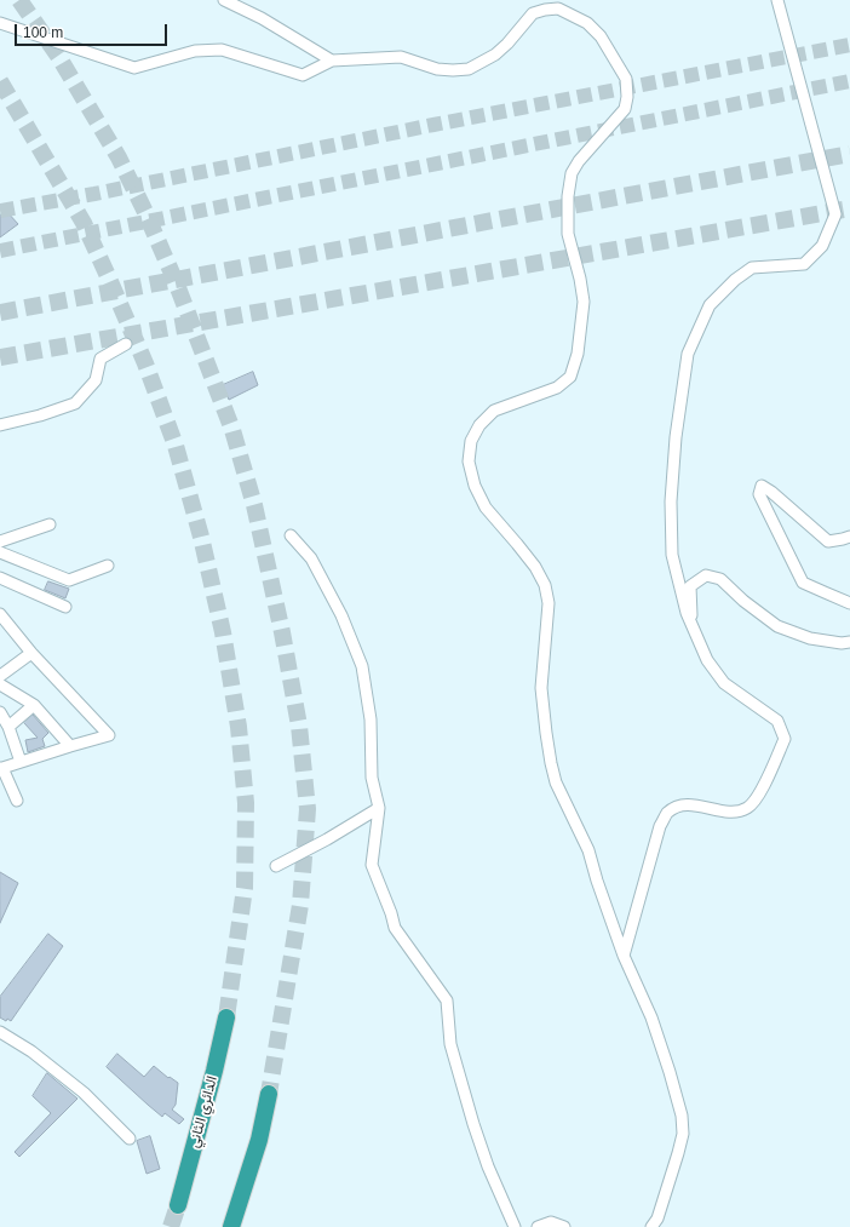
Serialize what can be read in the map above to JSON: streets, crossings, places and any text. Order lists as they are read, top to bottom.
{
  "streets": {
    "highway": ["الدائري الثاني"]
  },
  "scale_bar": "100 m"
}
